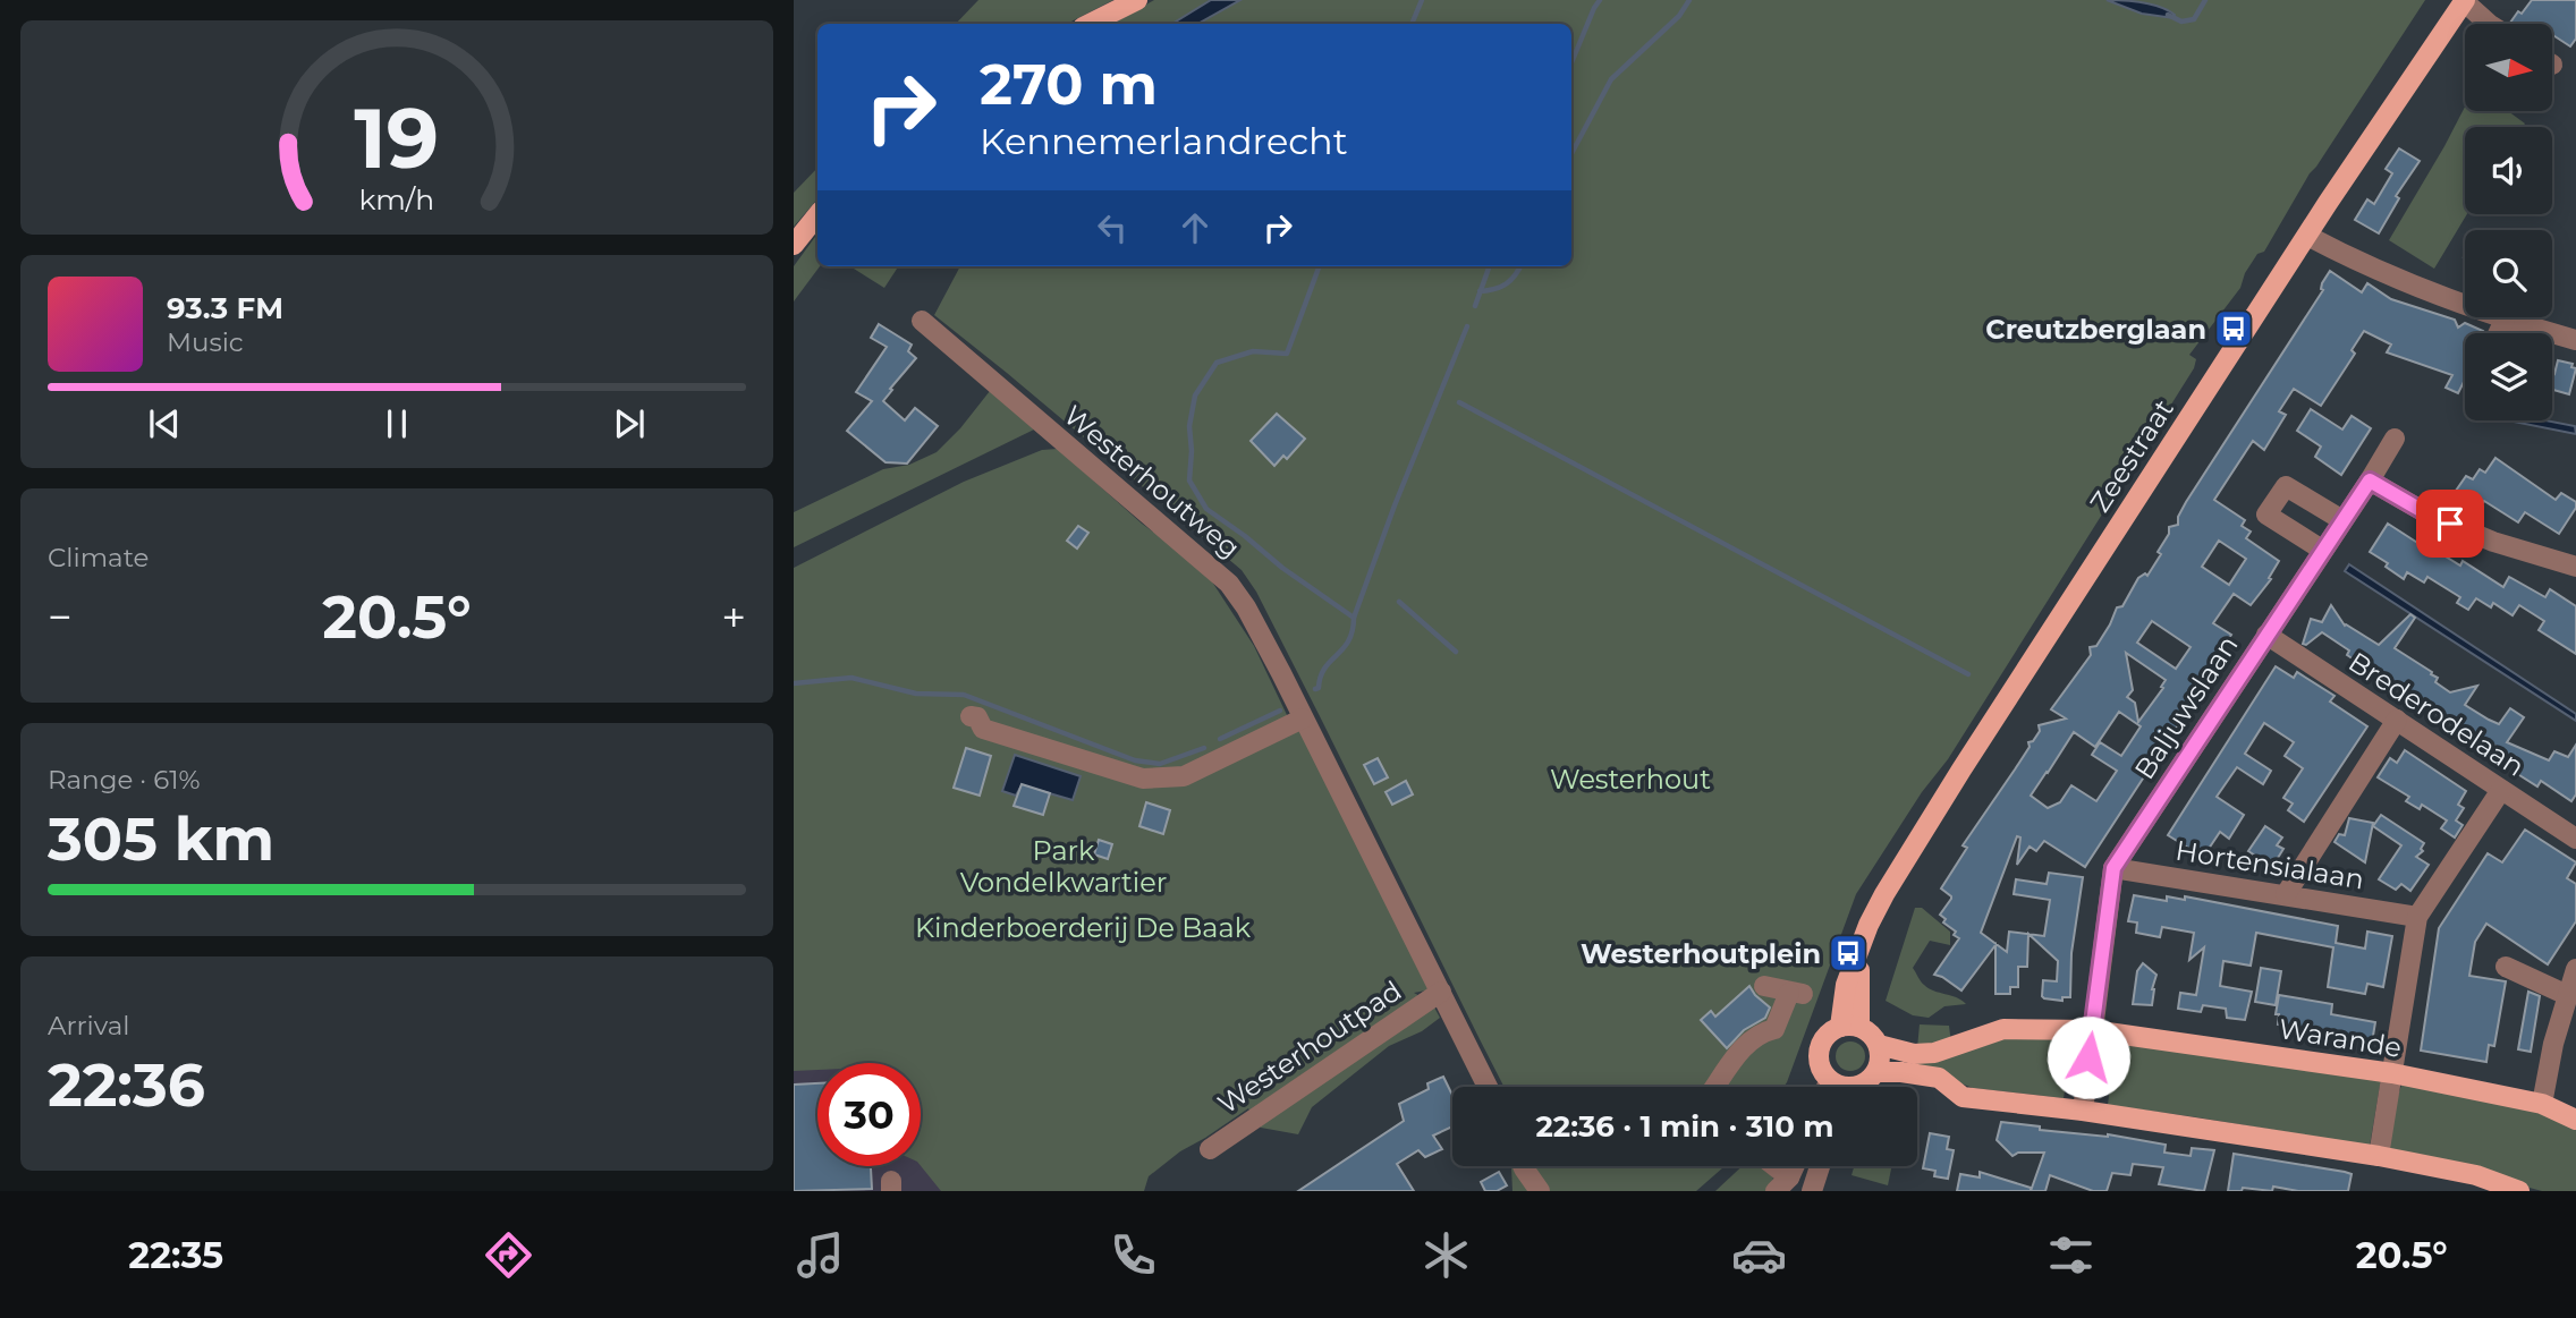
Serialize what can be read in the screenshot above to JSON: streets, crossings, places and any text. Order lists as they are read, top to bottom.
{
  "streets": {
    "main road": ["Zeestraat", "Warande"],
    "street": [
      "Westerhoutweg",
      "Baljuwslaan",
      "Brederodelaan",
      "Hortensialaan",
      "Westerhoutpad"
    ]
  },
  "crossings": [
    ["Westerhoutweg", "Westerhoutpad"],
    ["Baljuwslaan", "Brederodelaan"],
    ["Baljuwslaan", "Hortensialaan"],
    ["Baljuwslaan", "Warande"]
  ],
  "parks": ["Westerhout", "Park Vondelkwartier", "Kinderboerderij De Baak"],
  "places": {
    "bus stop": ["Creutzberglaan", "Westerhoutplein"]
  },
  "north": "right",
  "page": {
    "turn": ["270 m", "Kennemerlandrecht"],
    "song": ["93.3 FM", "Music"],
    "tile": [
      "Climate",
      ["Range · 61%", "305 km"],
      ["Arrival", "22:36"]
    ],
    "heat": ["−", "20.5°", "+"],
    "limit": "30",
    "trip": "22:36 · 1 min · 310 m",
    "tabs": ["22:35", "20.5°"],
    "gauge": ["19", "km/h"]
  }
}
